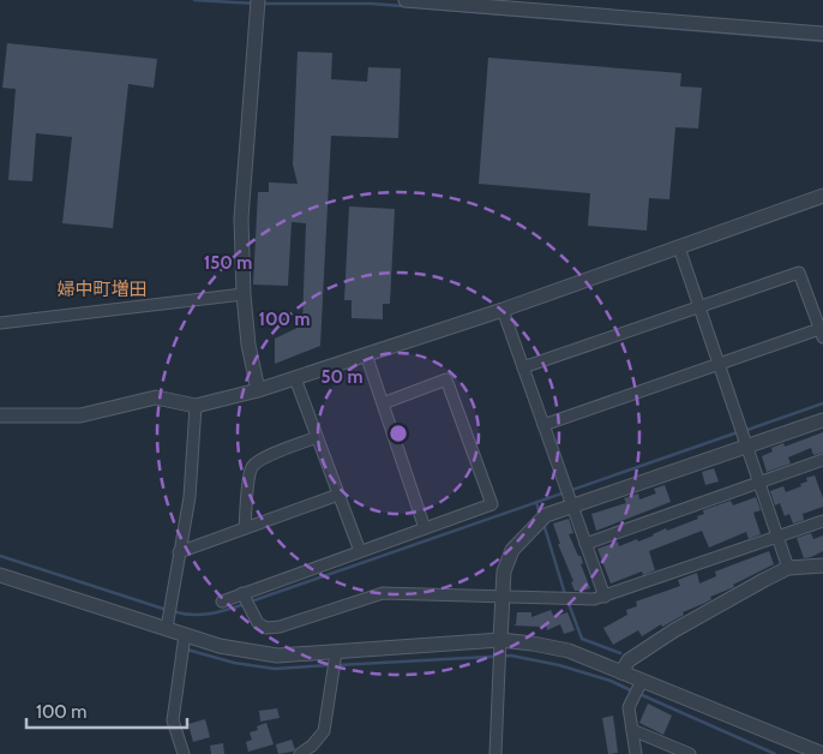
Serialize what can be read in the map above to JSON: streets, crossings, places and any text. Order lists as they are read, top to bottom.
{
  "districts": ["婦中町増田"],
  "scale_bar": "100 m",
  "rings": ["150 m", "100 m", "50 m"]
}
